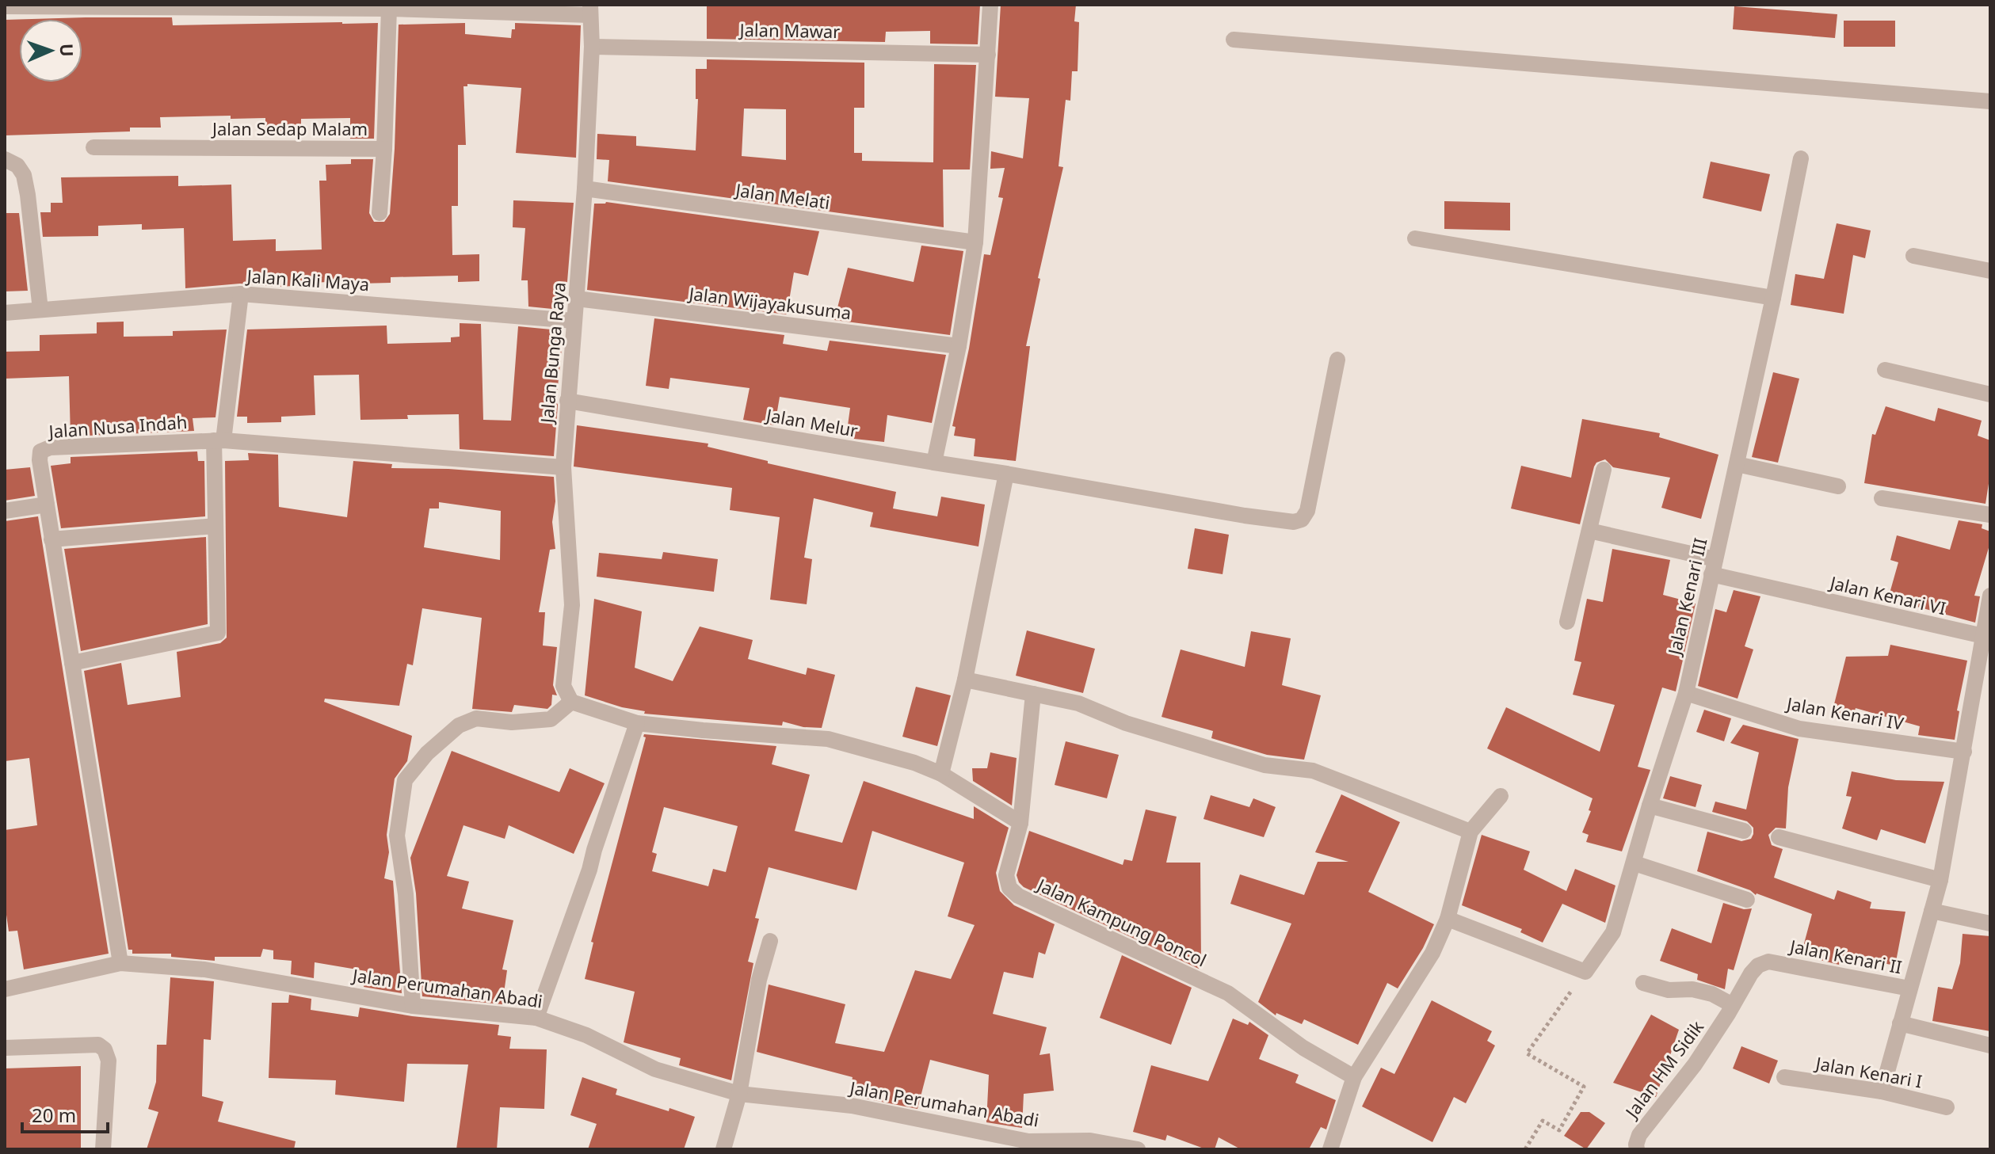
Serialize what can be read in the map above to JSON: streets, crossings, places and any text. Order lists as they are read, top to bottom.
{
  "streets": {
    "street": [
      "Jalan Mawar",
      "Jalan Sedap Malam",
      "Jalan Melati",
      "Jalan Kali Maya",
      "Jalan Wijayakusuma",
      "Jalan Bunga Raya",
      "Jalan Melur",
      "Jalan Nusa Indah",
      "Jalan Kenari VI",
      "Jalan Kenari III",
      "Jalan Kenari IV",
      "Jalan Kampung Poncol",
      "Jalan Kenari II",
      "Jalan Perumahan Abadi",
      "Jalan HM Sidik",
      "Jalan Kenari I"
    ]
  },
  "crossings": [
    ["Jalan Mawar", "Jalan Bunga Raya"],
    ["Jalan Melati", "Jalan Bunga Raya"],
    ["Jalan Kali Maya", "Jalan Bunga Raya"],
    ["Jalan Wijayakusuma", "Jalan Bunga Raya"],
    ["Jalan Bunga Raya", "Jalan Melur"],
    ["Jalan Bunga Raya", "Jalan Nusa Indah"],
    ["Jalan Nusa Indah", "Jalan Perumahan Abadi"],
    ["Jalan Kenari VI", "Jalan Kenari III"],
    ["Jalan Kenari III", "Jalan Kenari IV"],
    ["Jalan Kenari II", "Jalan HM Sidik"]
  ],
  "scale_bar": "20 m",
  "north": "right"
}
